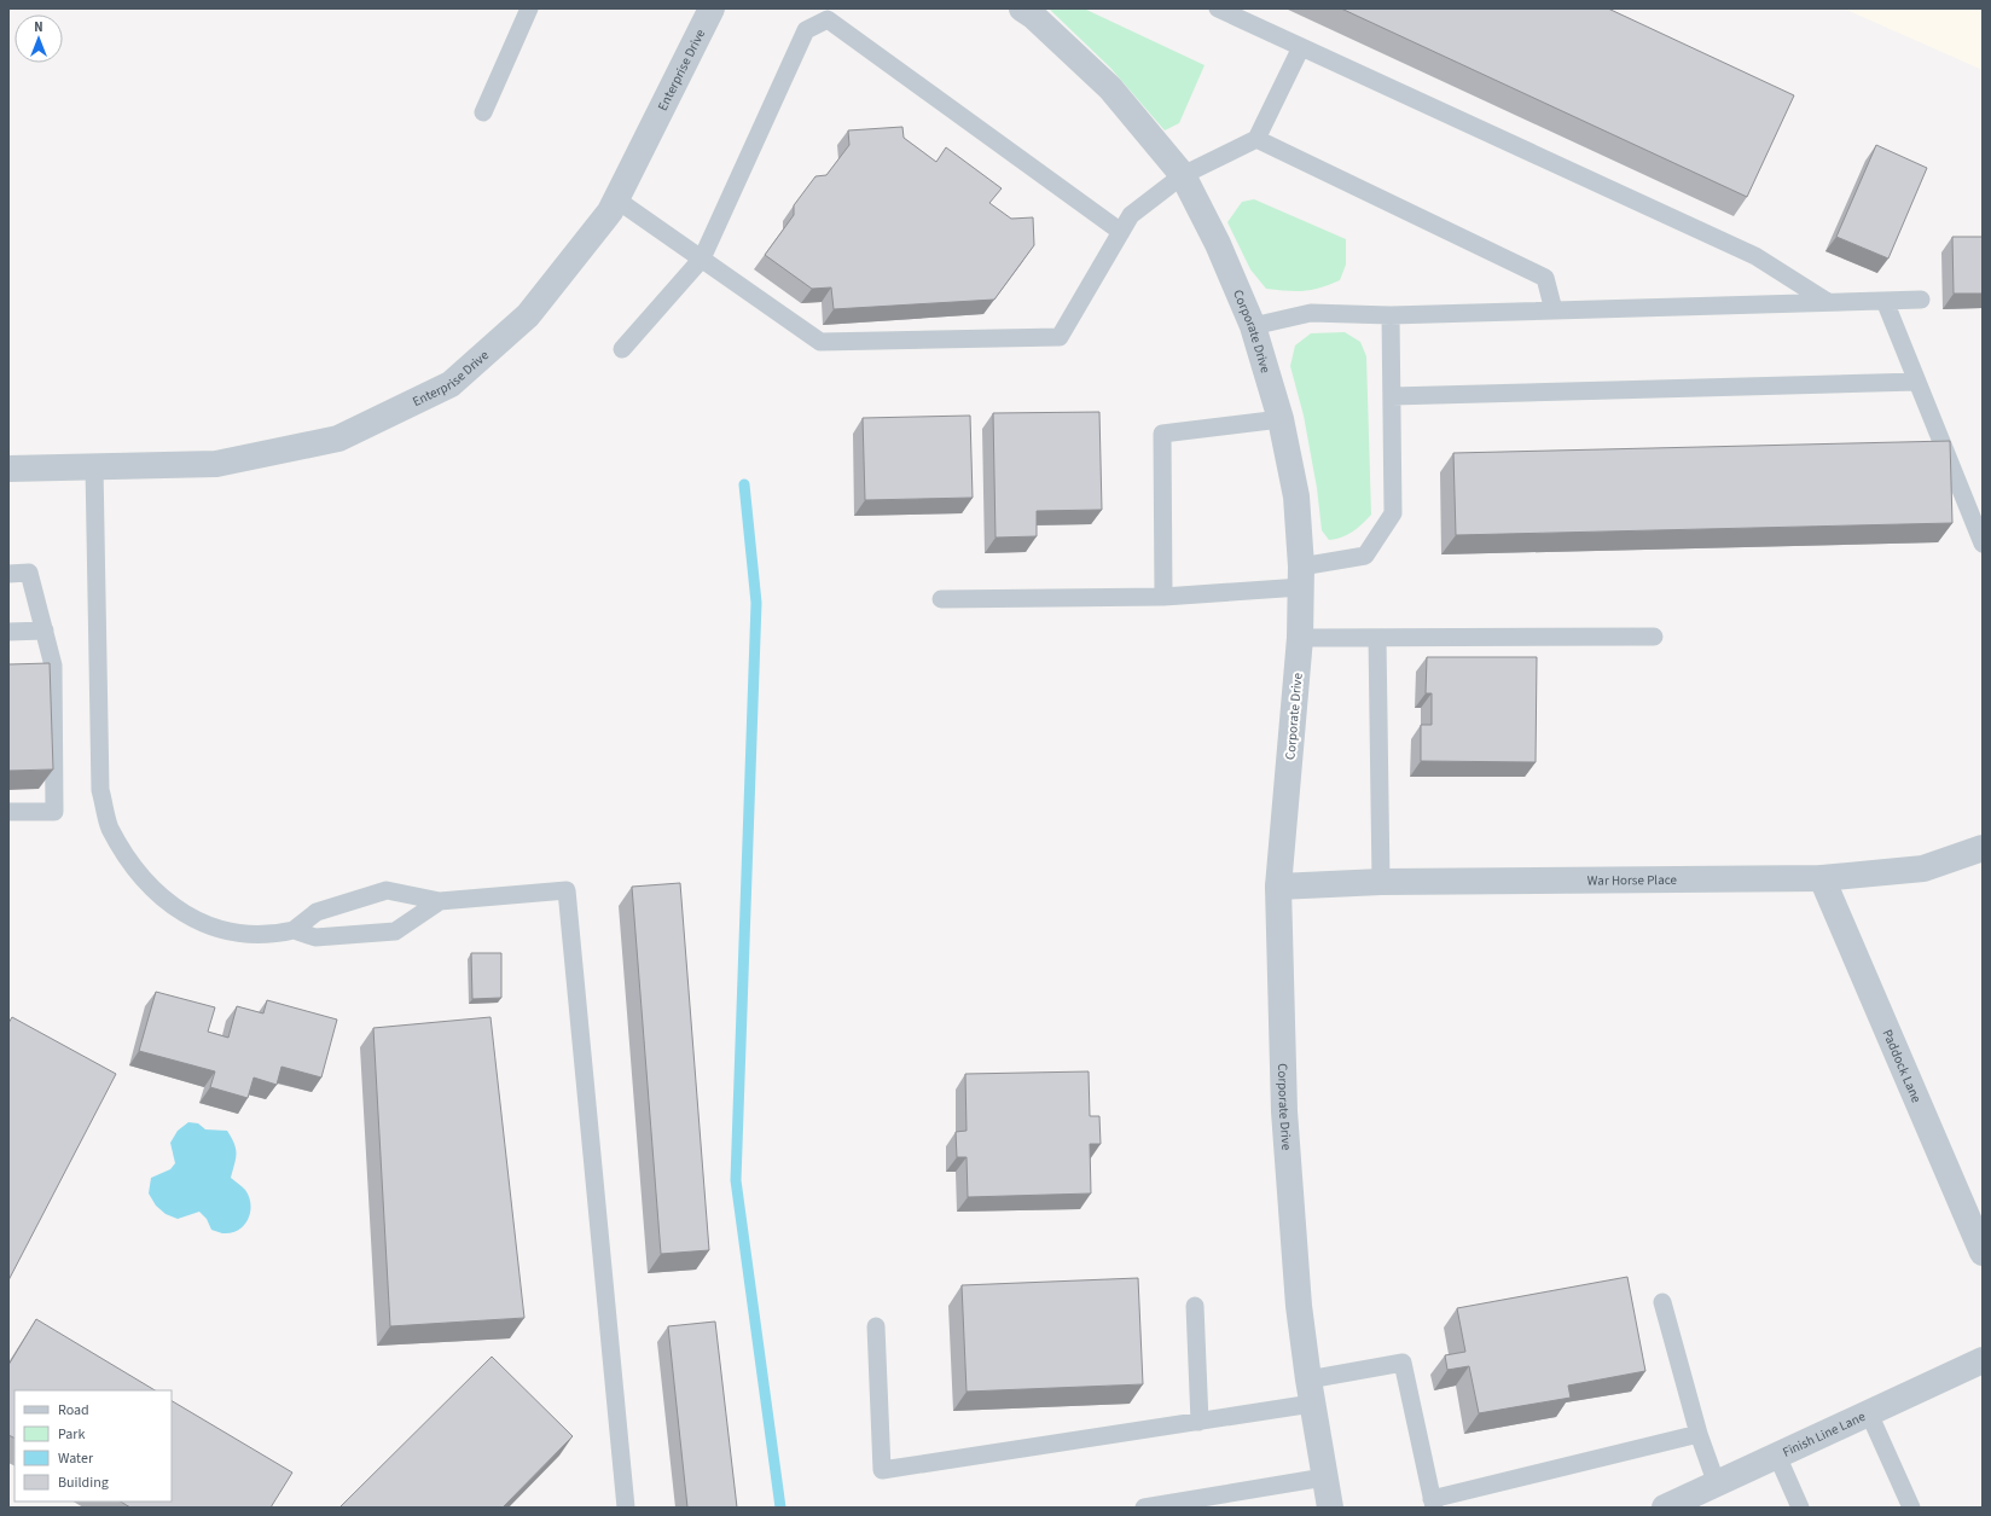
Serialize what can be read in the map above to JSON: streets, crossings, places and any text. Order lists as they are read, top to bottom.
{
  "streets": {
    "street": [
      "Enterprise Drive",
      "Corporate Drive",
      "War Horse Place",
      "Paddock Lane",
      "Finish Line Lane"
    ]
  },
  "crossings": [
    ["Corporate Drive", "War Horse Place"],
    ["War Horse Place", "Paddock Lane"]
  ],
  "legend": [
    "Road",
    "Park",
    "Water",
    "Building"
  ],
  "north": "top"
}
